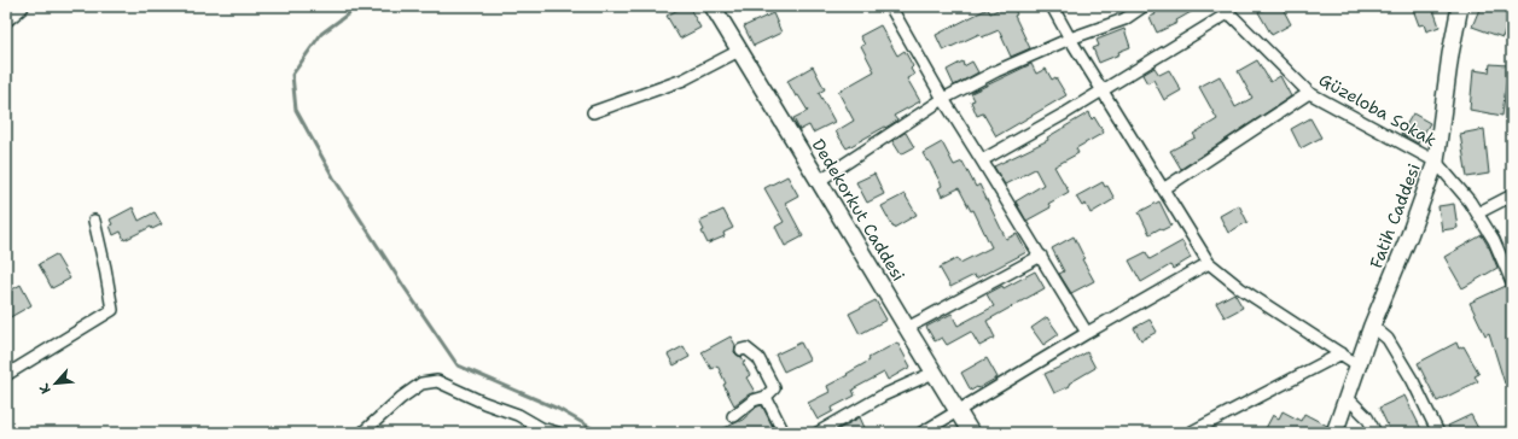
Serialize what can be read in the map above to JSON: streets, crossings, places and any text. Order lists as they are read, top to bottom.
{
  "streets": {
    "street": ["Güzeloba Sokak", "Dedekorkut Caddesi", "Fatih Caddesi"]
  },
  "crossings": [
    ["Güzeloba Sokak", "Fatih Caddesi"]
  ],
  "north": "bottom left"
}
